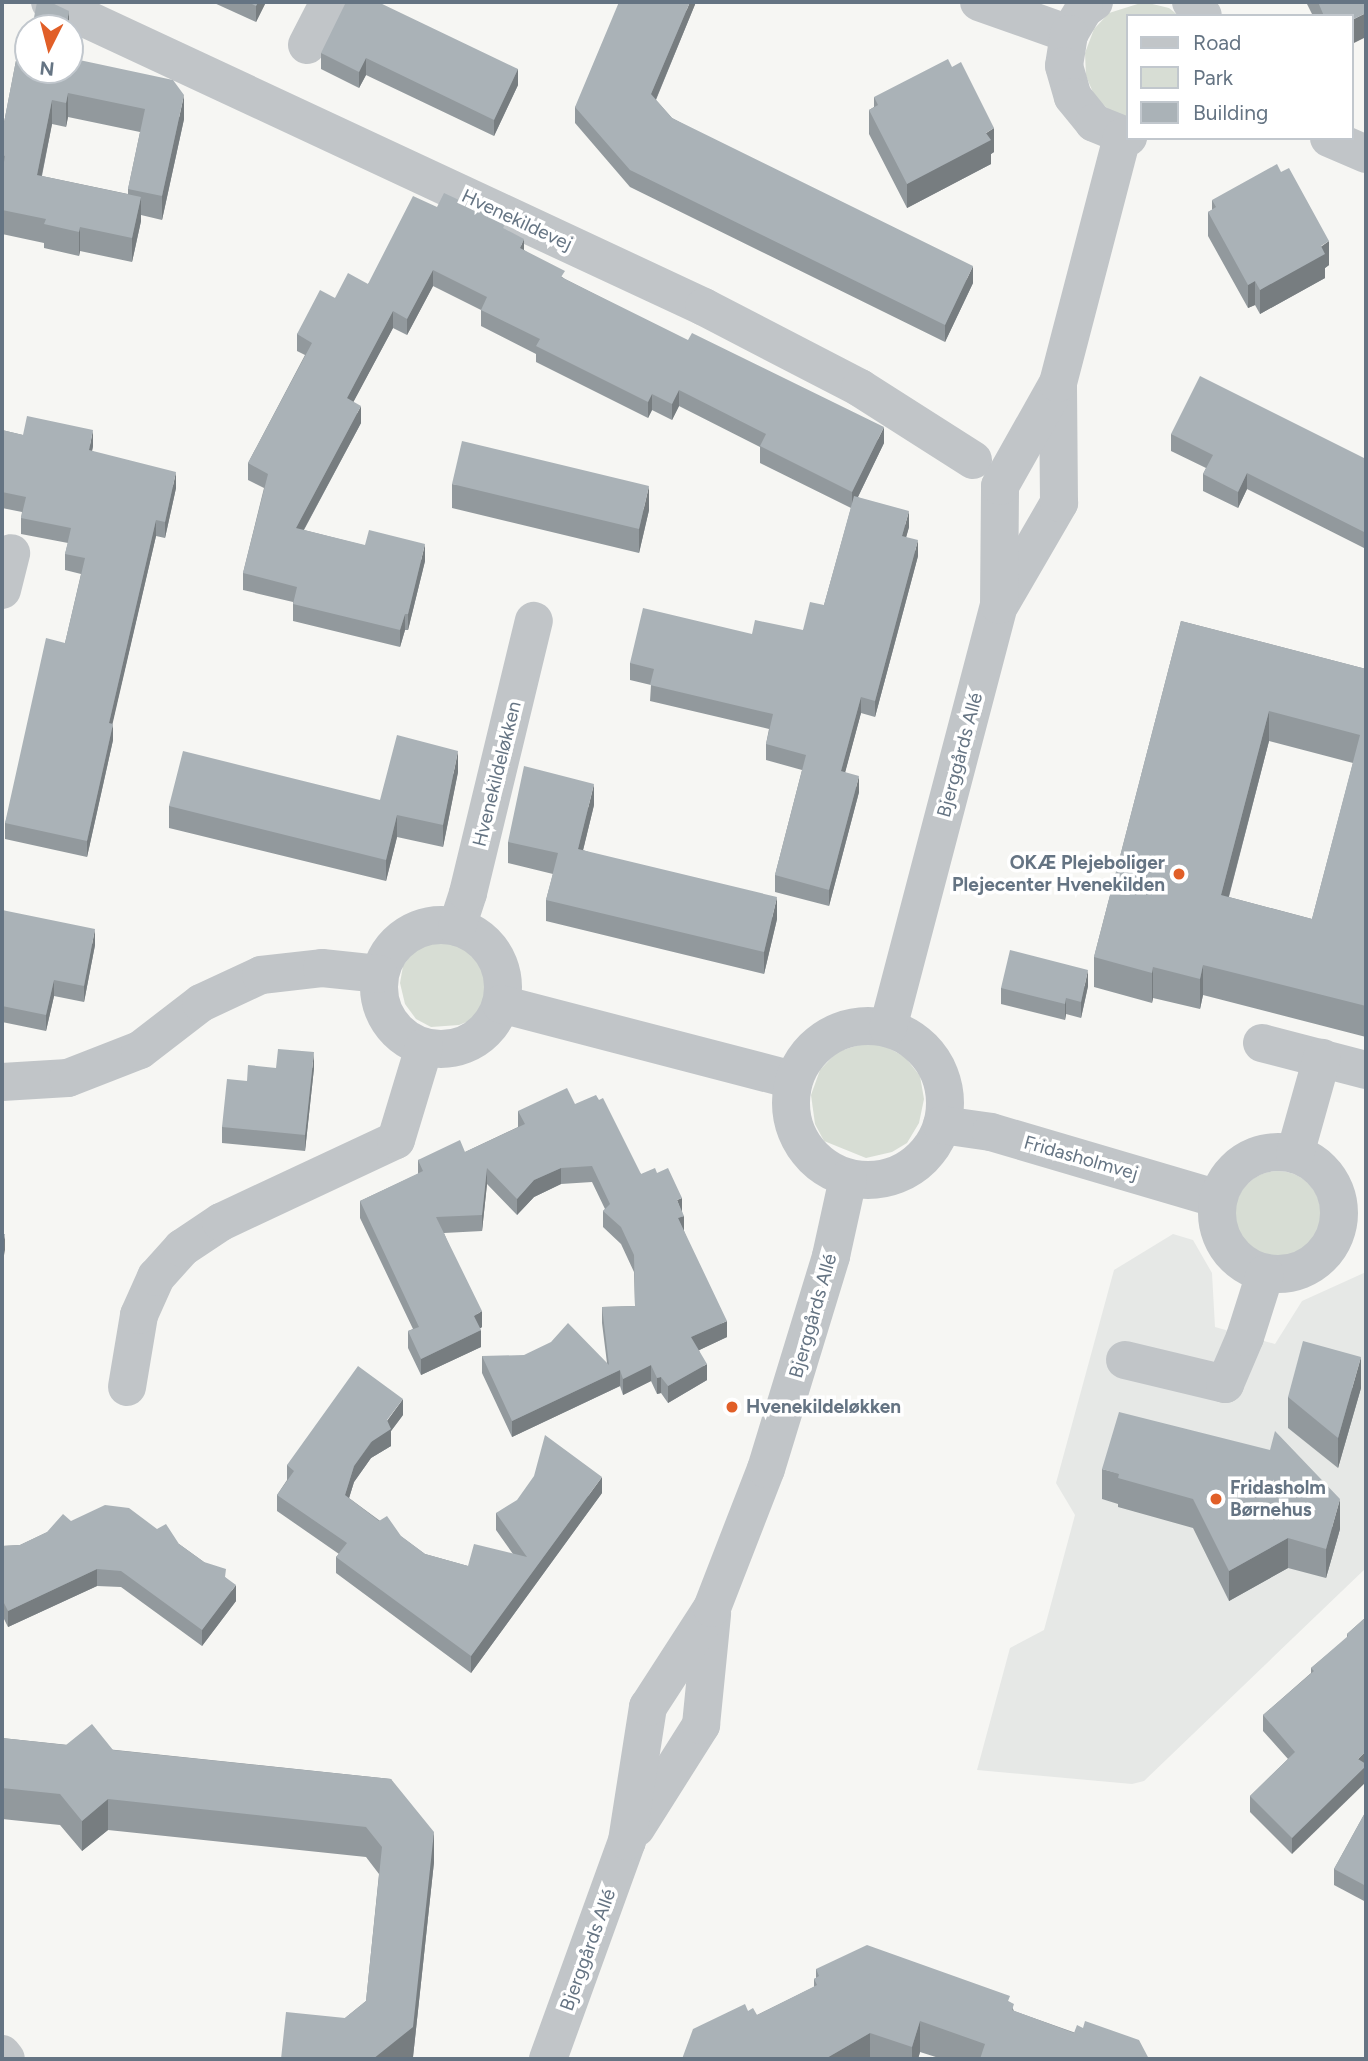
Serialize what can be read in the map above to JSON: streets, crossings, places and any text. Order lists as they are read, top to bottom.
{
  "streets": {
    "street": [
      "Hvenekildevej",
      "Bjerggårds Allé",
      "Hvenekildeløkken",
      "Fridasholmvej"
    ]
  },
  "crossings": [
    ["Bjerggårds Allé", "Fridasholmvej"]
  ],
  "places": ["OKÆ Plejeboliger Plejecenter Hvenekilden", "Hvenekildeløkken", "Fridasholm Børnehus"],
  "legend": ["Road", "Park", "Building"],
  "north": "bottom"
}
